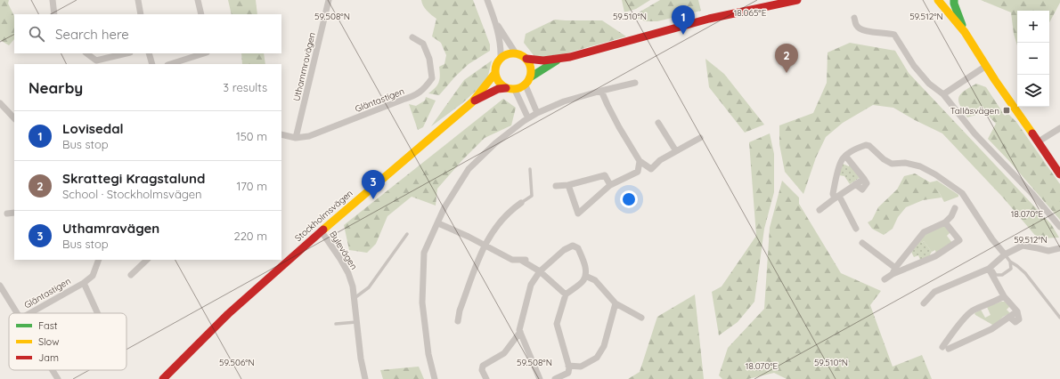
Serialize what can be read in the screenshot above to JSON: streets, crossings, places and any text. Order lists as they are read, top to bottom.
{
  "streets": {
    "main road": ["Stockholmsvägen"],
    "street": ["Uthammravägen", "Gläntastigen", "Bylevägen"]
  },
  "crossings": [
    ["Uthammravägen", "Gläntastigen"],
    ["Stockholmsvägen", "Bylevägen"]
  ],
  "places": {
    "transit": ["Tallåsvägen"]
  },
  "legend": ["Fast", "Slow", "Jam"],
  "page": {
    "pins": ["1", "2", "3"],
    "map_buttons": ["+", "−"],
    "search": "Search here",
    "heading": ["Nearby", "3 results"],
    "list": [
      {
        "mark": "1",
        "name": "Lovisedal",
        "note": "Bus stop",
        "value": "150 m"
      },
      {
        "mark": "2",
        "name": "Skrattegi Kragstalund",
        "note": "School · Stockholmsvägen",
        "value": "170 m"
      },
      {
        "mark": "3",
        "name": "Uthamravägen",
        "note": "Bus stop",
        "value": "220 m"
      }
    ]
  },
  "coordinates": [
    "18.065°E",
    "59.508°N",
    "59.510°N",
    "59.512°N",
    "18.070°E",
    "59.506°N"
  ]
}
